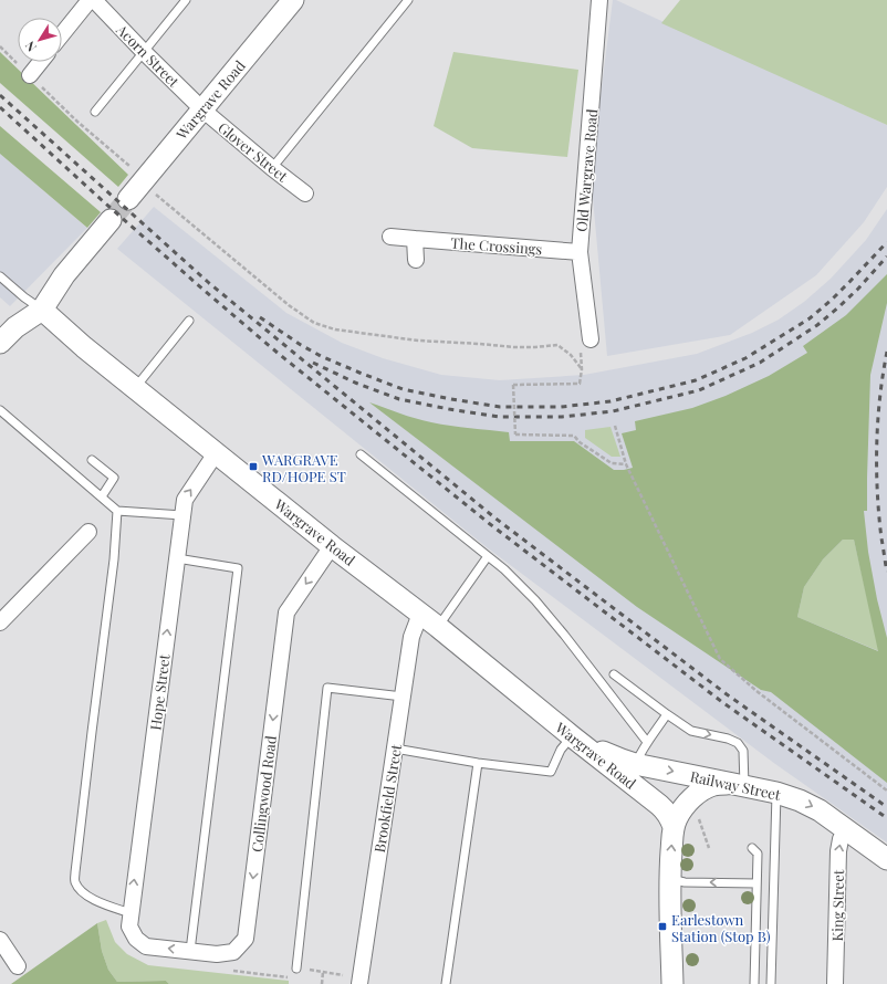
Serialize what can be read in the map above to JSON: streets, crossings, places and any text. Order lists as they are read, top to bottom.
{
  "streets": {
    "street": [
      "Acorn Street",
      "Wargrave Road",
      "Glover Street",
      "Old Wargrave Road",
      "The Crossings",
      "Hope Street",
      "Railway Street",
      "Collingwood Road",
      "Brookfield Street",
      "King Street"
    ]
  },
  "crossings": [
    ["Acorn Street", "Wargrave Road"],
    ["Acorn Street", "Glover Street"],
    ["Wargrave Road", "Glover Street"],
    ["Wargrave Road", "Hope Street"],
    ["Wargrave Road", "Railway Street"],
    ["Wargrave Road", "Collingwood Road"],
    ["Wargrave Road", "Brookfield Street"],
    ["Old Wargrave Road", "The Crossings"],
    ["Hope Street", "Collingwood Road"],
    ["Railway Street", "King Street"]
  ],
  "one_way": [
    "Hope Street",
    "Railway Street",
    "Collingwood Road",
    "King Street"
  ],
  "places": {
    "transit": ["WARGRAVE RD/HOPE ST", "Earlestown Station (Stop B)"]
  },
  "north": "bottom left"
}
